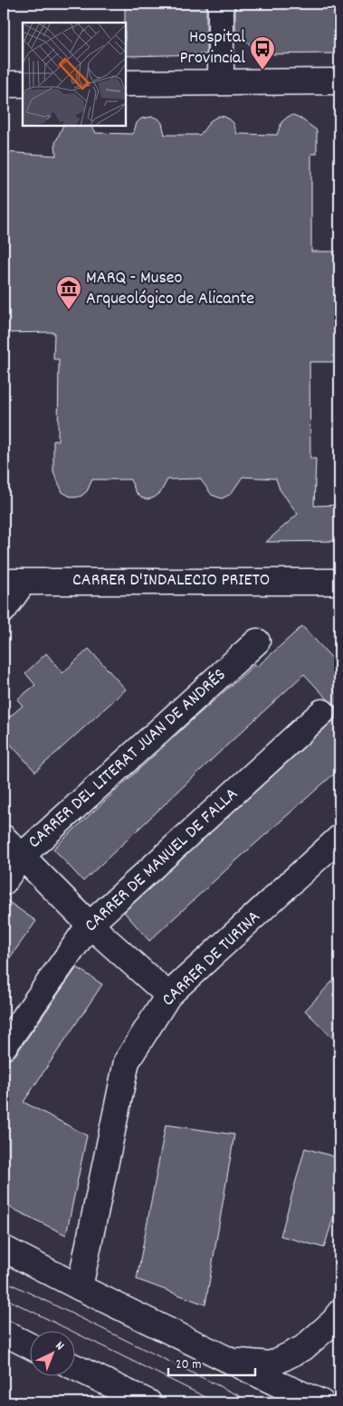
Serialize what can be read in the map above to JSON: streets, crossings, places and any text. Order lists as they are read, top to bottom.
{
  "streets": {
    "street": [
      "CARRER D'INDALECIO PRIETO",
      "CARRER DEL LITERAT JUAN DE ANDRÉS",
      "CARRER DE MANUEL DE FALLA",
      "CARRER DE TURINA"
    ]
  },
  "places": {
    "bus stop": ["Hospital Provincial"],
    "museum": ["MARQ - Museo Arqueológico de Alicante"]
  },
  "scale_bar": "20 m",
  "north": "top right"
}
